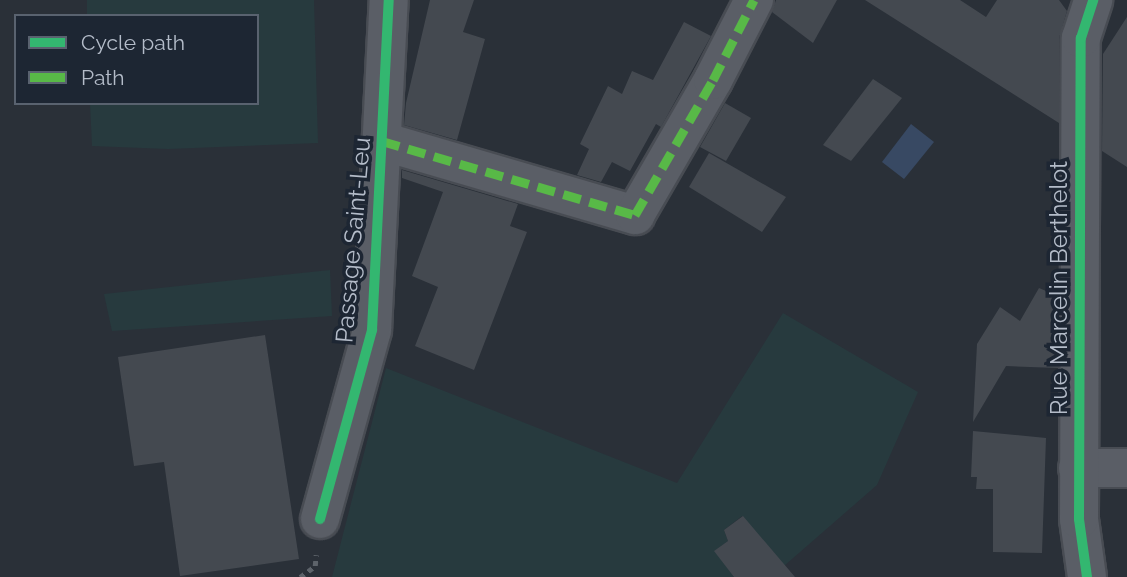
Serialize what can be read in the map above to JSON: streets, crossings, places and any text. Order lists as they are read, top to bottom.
{
  "streets": {
    "street": ["Passage Saint-Leu", "Rue Marcelin Berthelot"]
  },
  "legend": ["Cycle path", "Path"]
}
